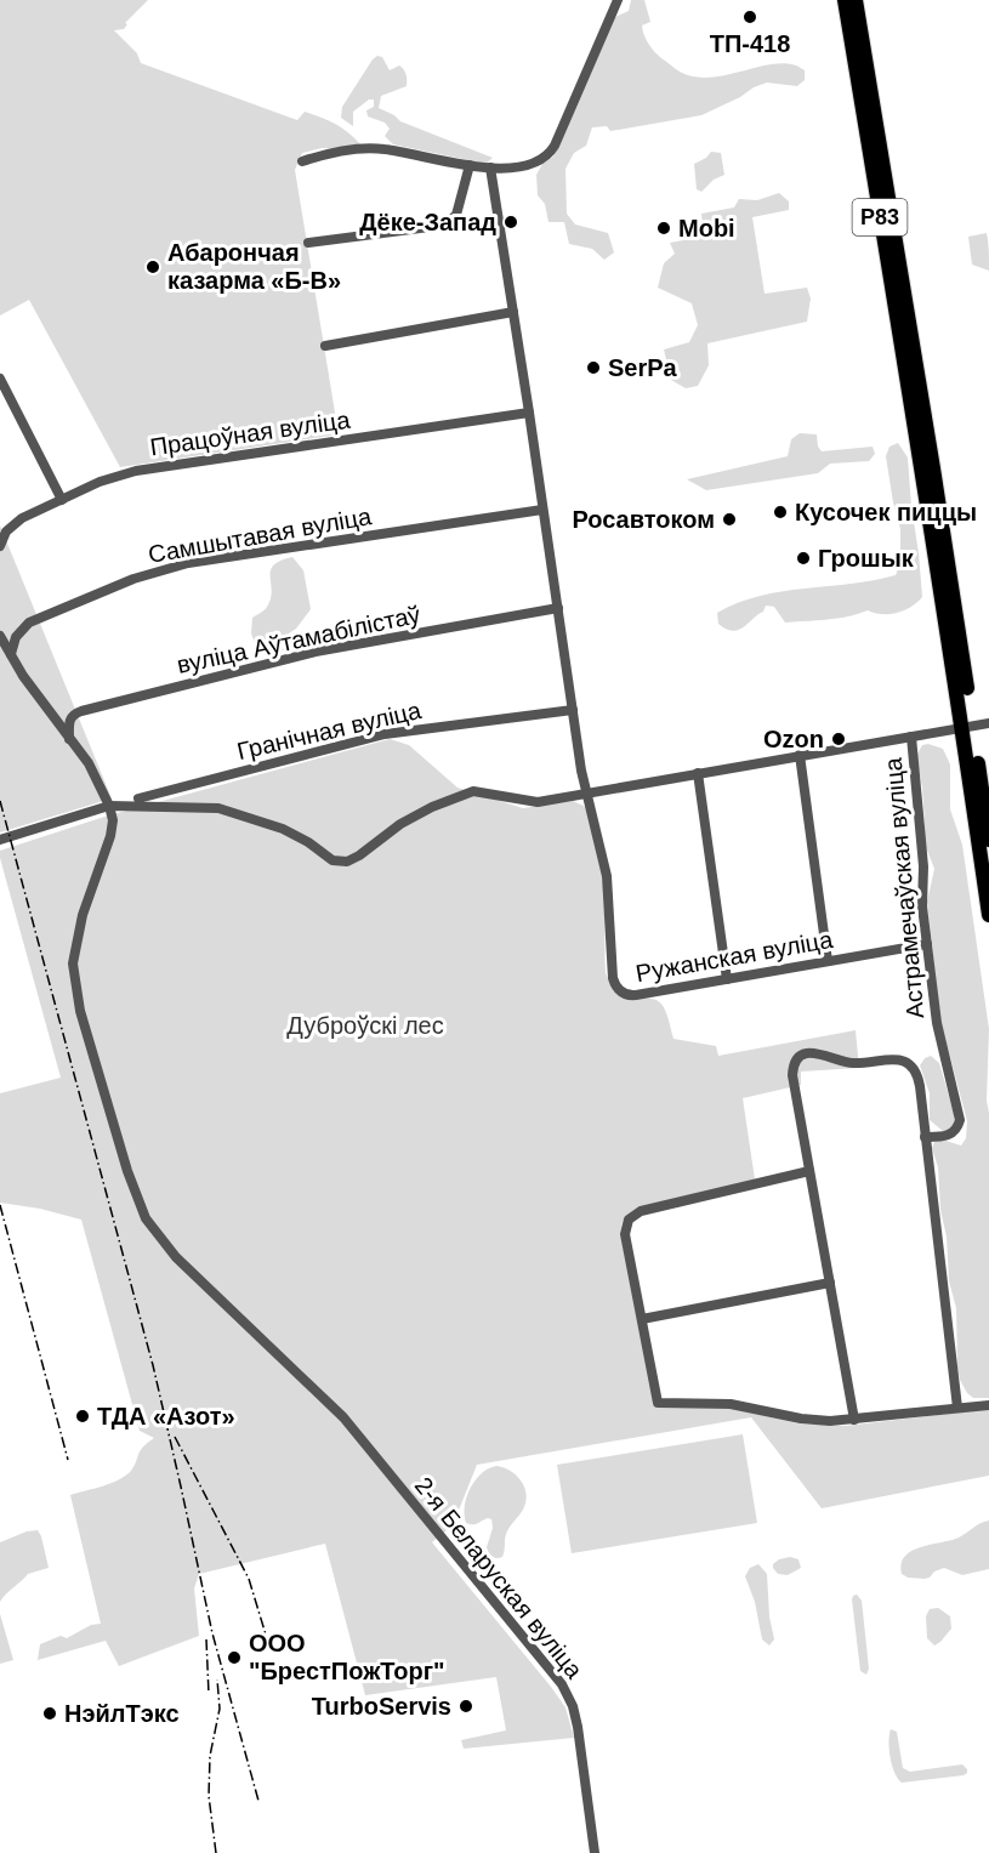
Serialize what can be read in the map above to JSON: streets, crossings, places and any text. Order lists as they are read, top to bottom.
{
  "streets": {
    "highway": ["Р83"],
    "street": [
      "Працоўная вуліца",
      "Самшытавая вуліца",
      "вуліца Аўтамабілістаў",
      "Гранічная вуліца",
      "Астрамечаўская вуліца",
      "Ружанская вуліца",
      "2-я Беларуская вуліца"
    ]
  },
  "crossings": [
    ["Астрамечаўская вуліца", "Ружанская вуліца"]
  ],
  "parks": ["Дуброўскі лес"],
  "places": [
    "ТП-418",
    "Дёке-Запад",
    "Mobi",
    "Абарончая казарма «Б-В»",
    "SerPa",
    "Кусочек пиццы",
    "Росавтоком",
    "Грошык",
    "Ozon",
    "ТДА «Азот»",
    "ООО \"БрестПожТорг\"",
    "TurboServis",
    "НэйлТэкс"
  ]
}
